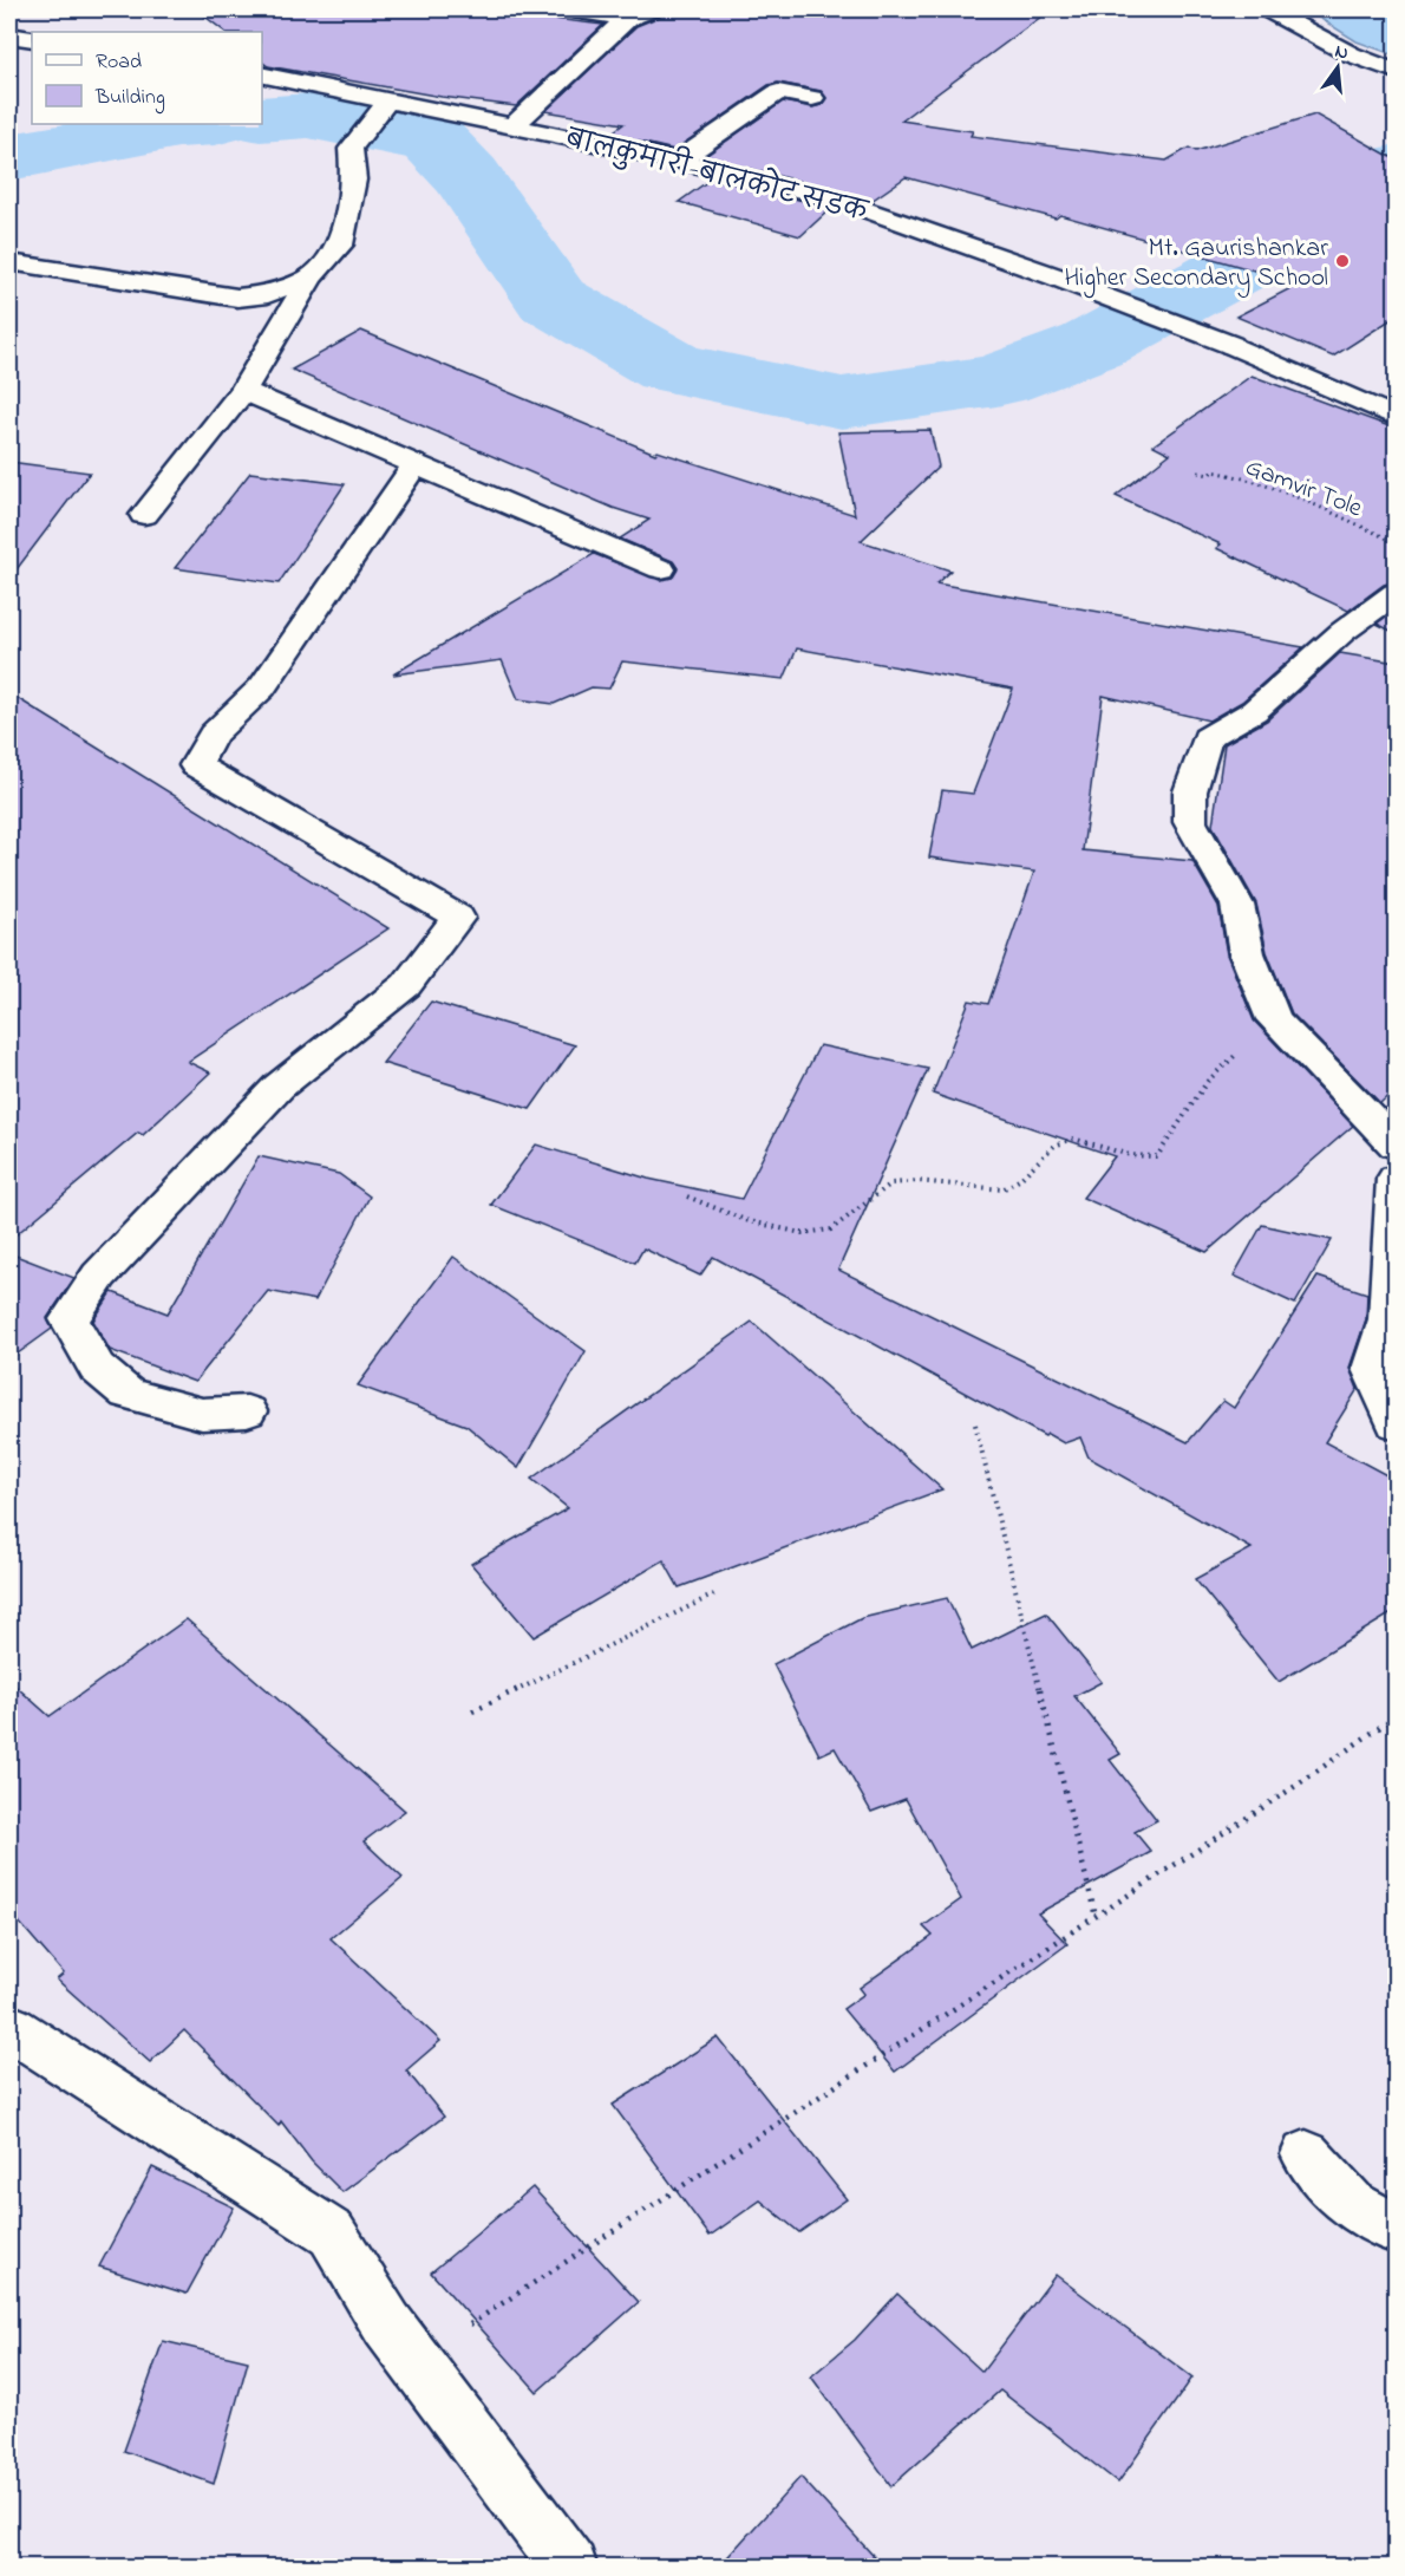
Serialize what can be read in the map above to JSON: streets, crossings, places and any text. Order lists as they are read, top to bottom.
{
  "streets": {
    "street": ["बालकुमारी-बालकोट सडक"],
    "path": ["Gamvir Tole"]
  },
  "places": ["Mt. Gaurishankar Higher Secondary School"],
  "legend": ["Road", "Building"],
  "north": "top"
}
